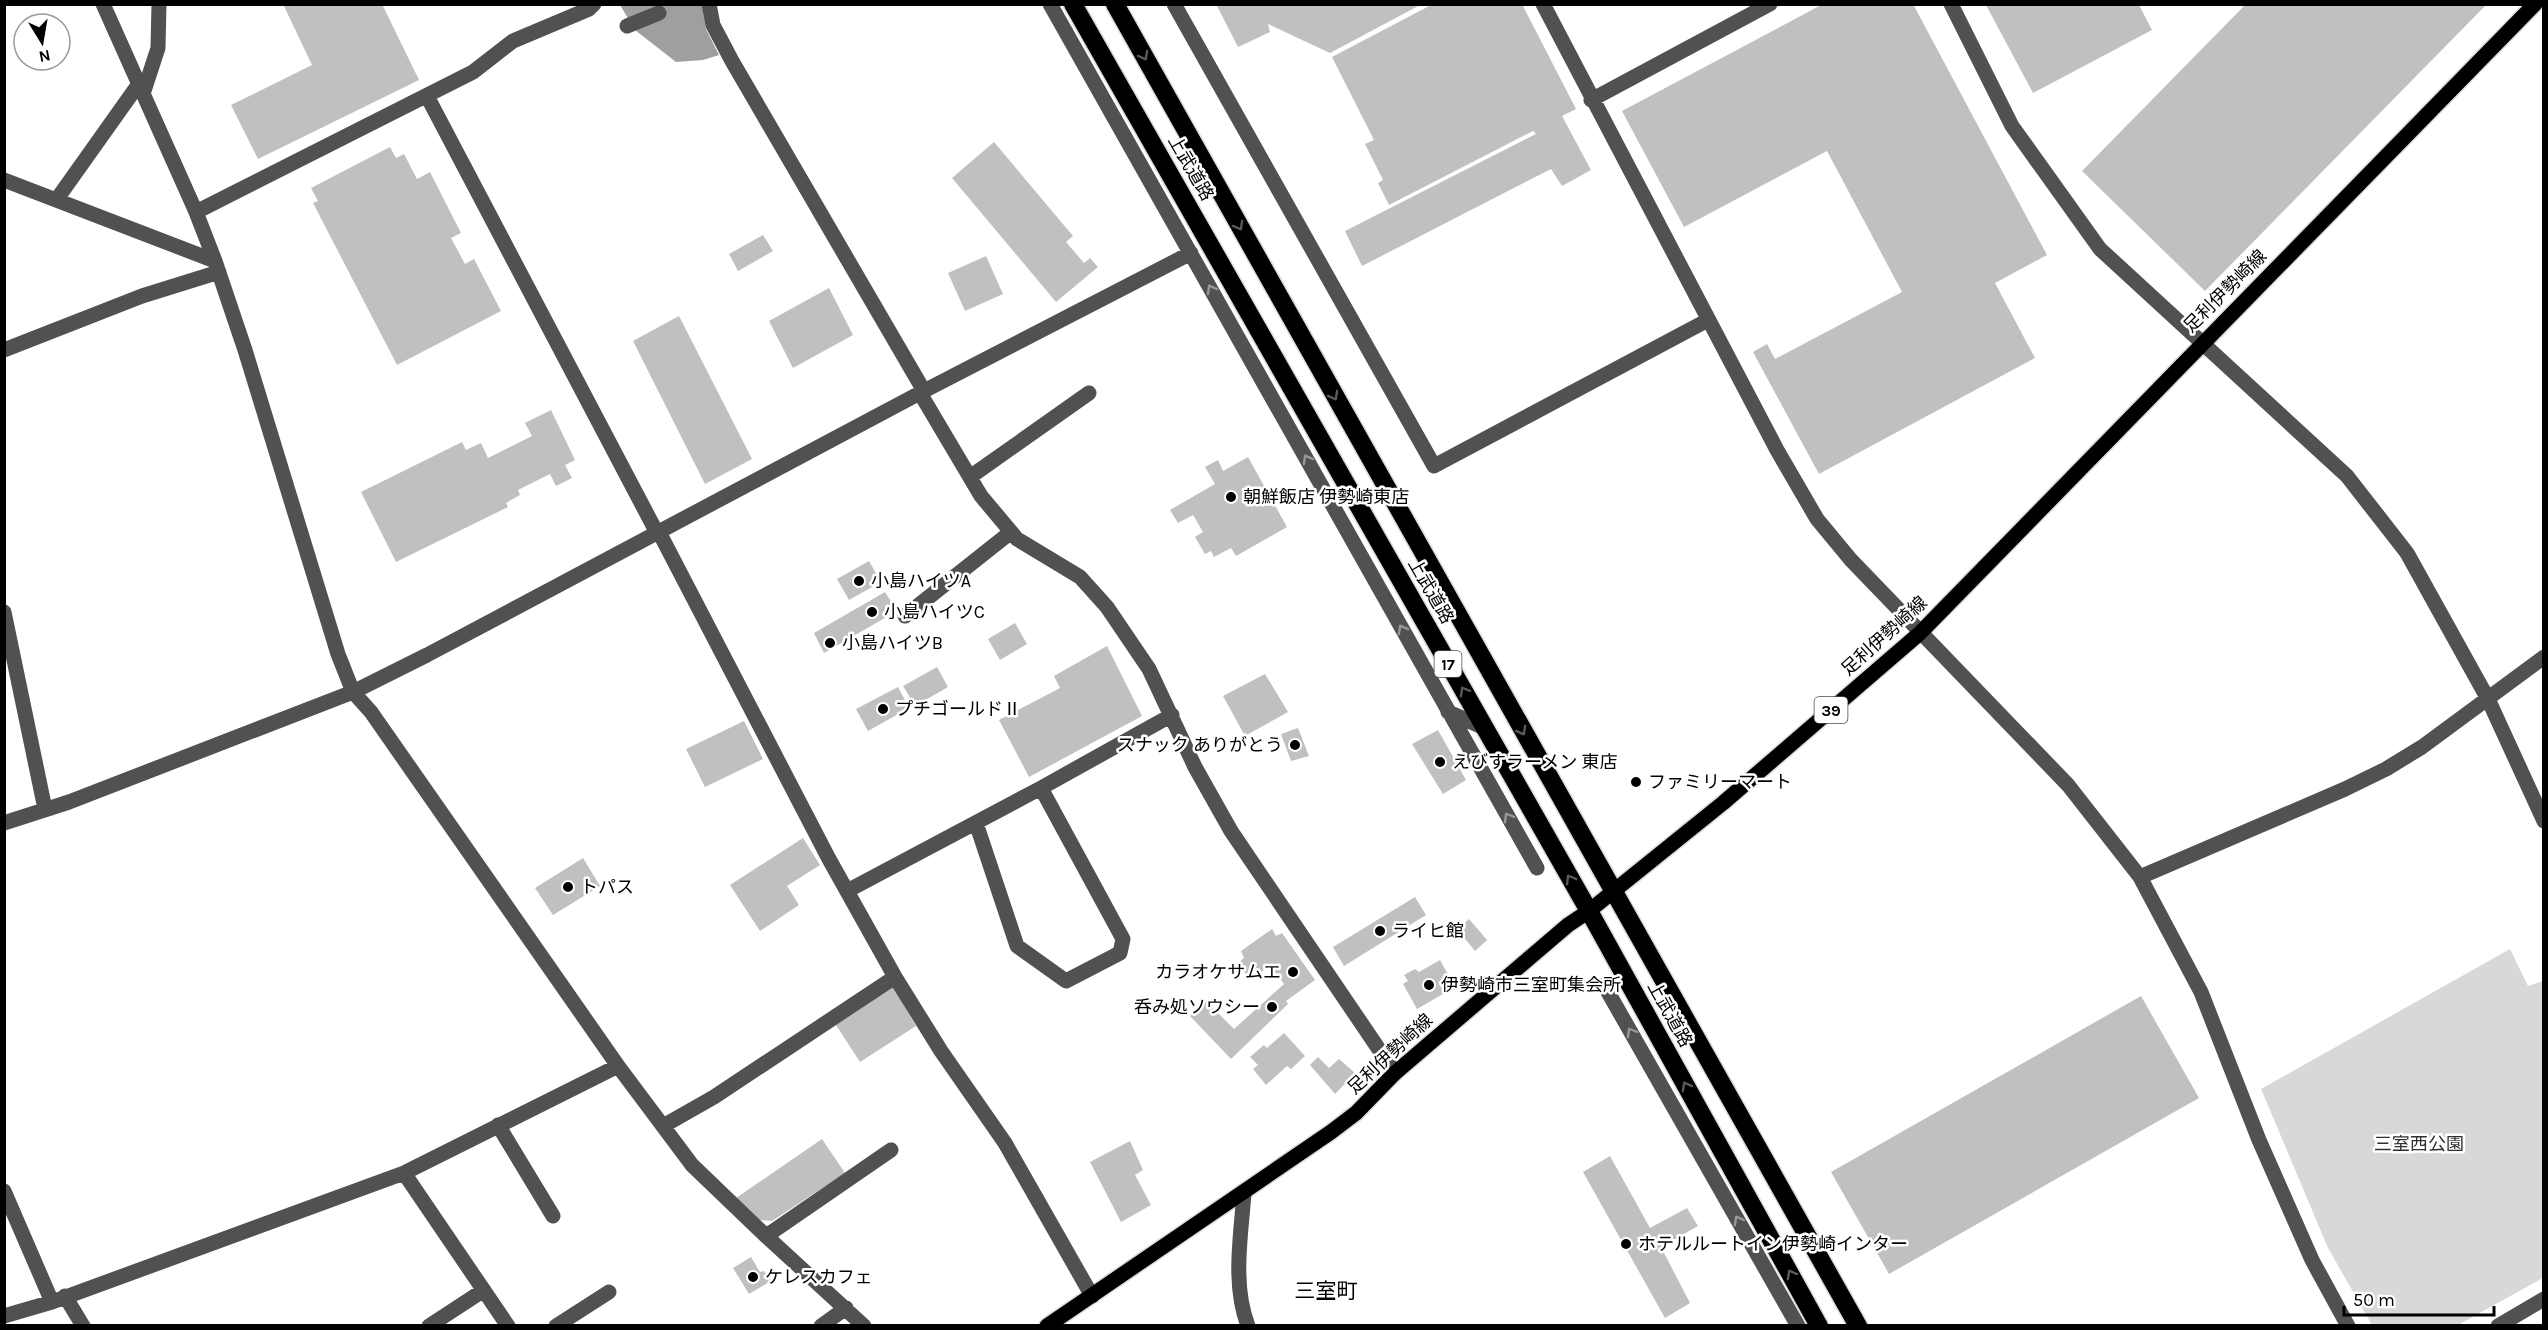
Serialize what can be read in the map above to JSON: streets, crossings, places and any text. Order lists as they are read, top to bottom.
{
  "streets": {
    "highway": ["上武道路", "17"],
    "main road": ["足利伊勢崎線", "39"]
  },
  "crossings": [
    ["上武道路", "足利伊勢崎線"]
  ],
  "districts": ["三室町"],
  "parks": ["三室西公園"],
  "places": [
    "朝鮮飯店 伊勢崎東店",
    "小島ハイツA",
    "小島ハイツC",
    "小島ハイツB",
    "プチゴールドⅡ",
    "スナック ありがとう",
    "えびすラーメン 東店",
    "ファミリーマート",
    "トパス",
    "ライヒ館",
    "カラオケサムエ",
    "伊勢崎市三室町集会所",
    "呑み処ソウシー",
    "ホテルルートイン伊勢崎インター",
    "ケレスカフェ"
  ],
  "scale_bar": "50 m",
  "north": "bottom"
}
